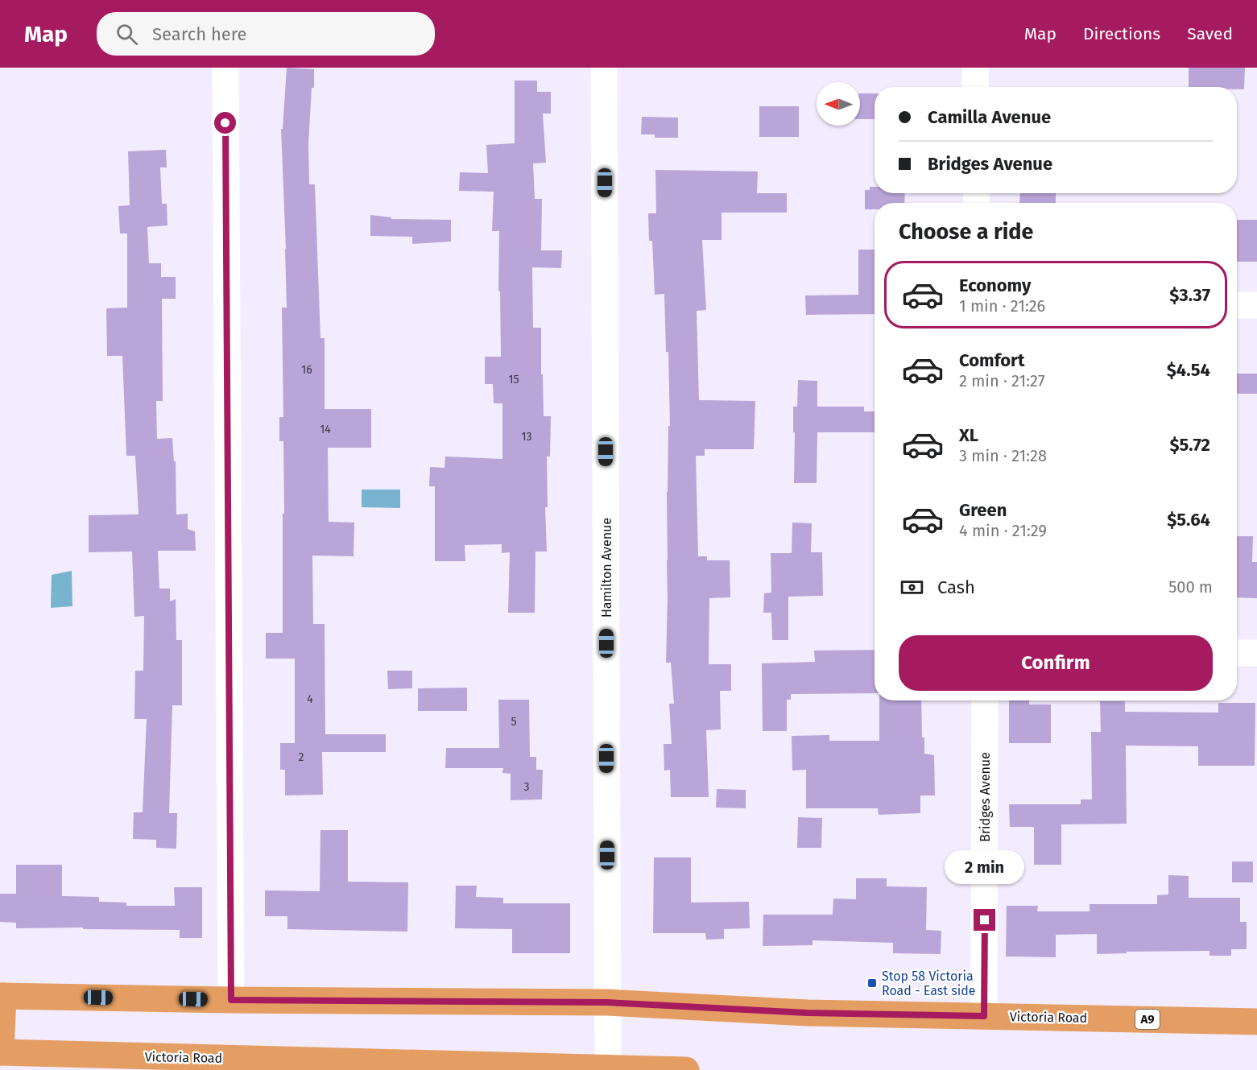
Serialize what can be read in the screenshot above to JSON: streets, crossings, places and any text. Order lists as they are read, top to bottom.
{
  "streets": {
    "highway": ["Victoria Road", "A9"],
    "street": ["Hamilton Avenue", "Bridges Avenue"]
  },
  "crossings": [
    ["Hamilton Avenue", "Victoria Road"],
    ["Bridges Avenue", "Victoria Road"]
  ],
  "places": {
    "transit": ["Stop 58 Victoria Road - East side"]
  },
  "house_numbers": [
    "16",
    "15",
    "14",
    "13",
    "4",
    "5",
    "2",
    "3"
  ],
  "north": "left",
  "page": {
    "header": "Map",
    "search": "Search here",
    "nav": ["Map", "Directions", "Saved"],
    "banner": ["Camilla Avenue", "Bridges Avenue"],
    "heading": "Choose a ride",
    "list": [
      {
        "name": "Economy",
        "note": "1 min · 21:26",
        "value": "$3.37"
      },
      {
        "name": "Comfort",
        "note": "2 min · 21:27",
        "value": "$4.54"
      },
      {
        "name": "XL",
        "note": "3 min · 21:28",
        "value": "$5.72"
      },
      {
        "name": "Green",
        "note": "4 min · 21:29",
        "value": "$5.64"
      }
    ],
    "pay": ["Cash", "500 m"],
    "buttons": "Confirm",
    "bubble": "2 min"
  }
}
